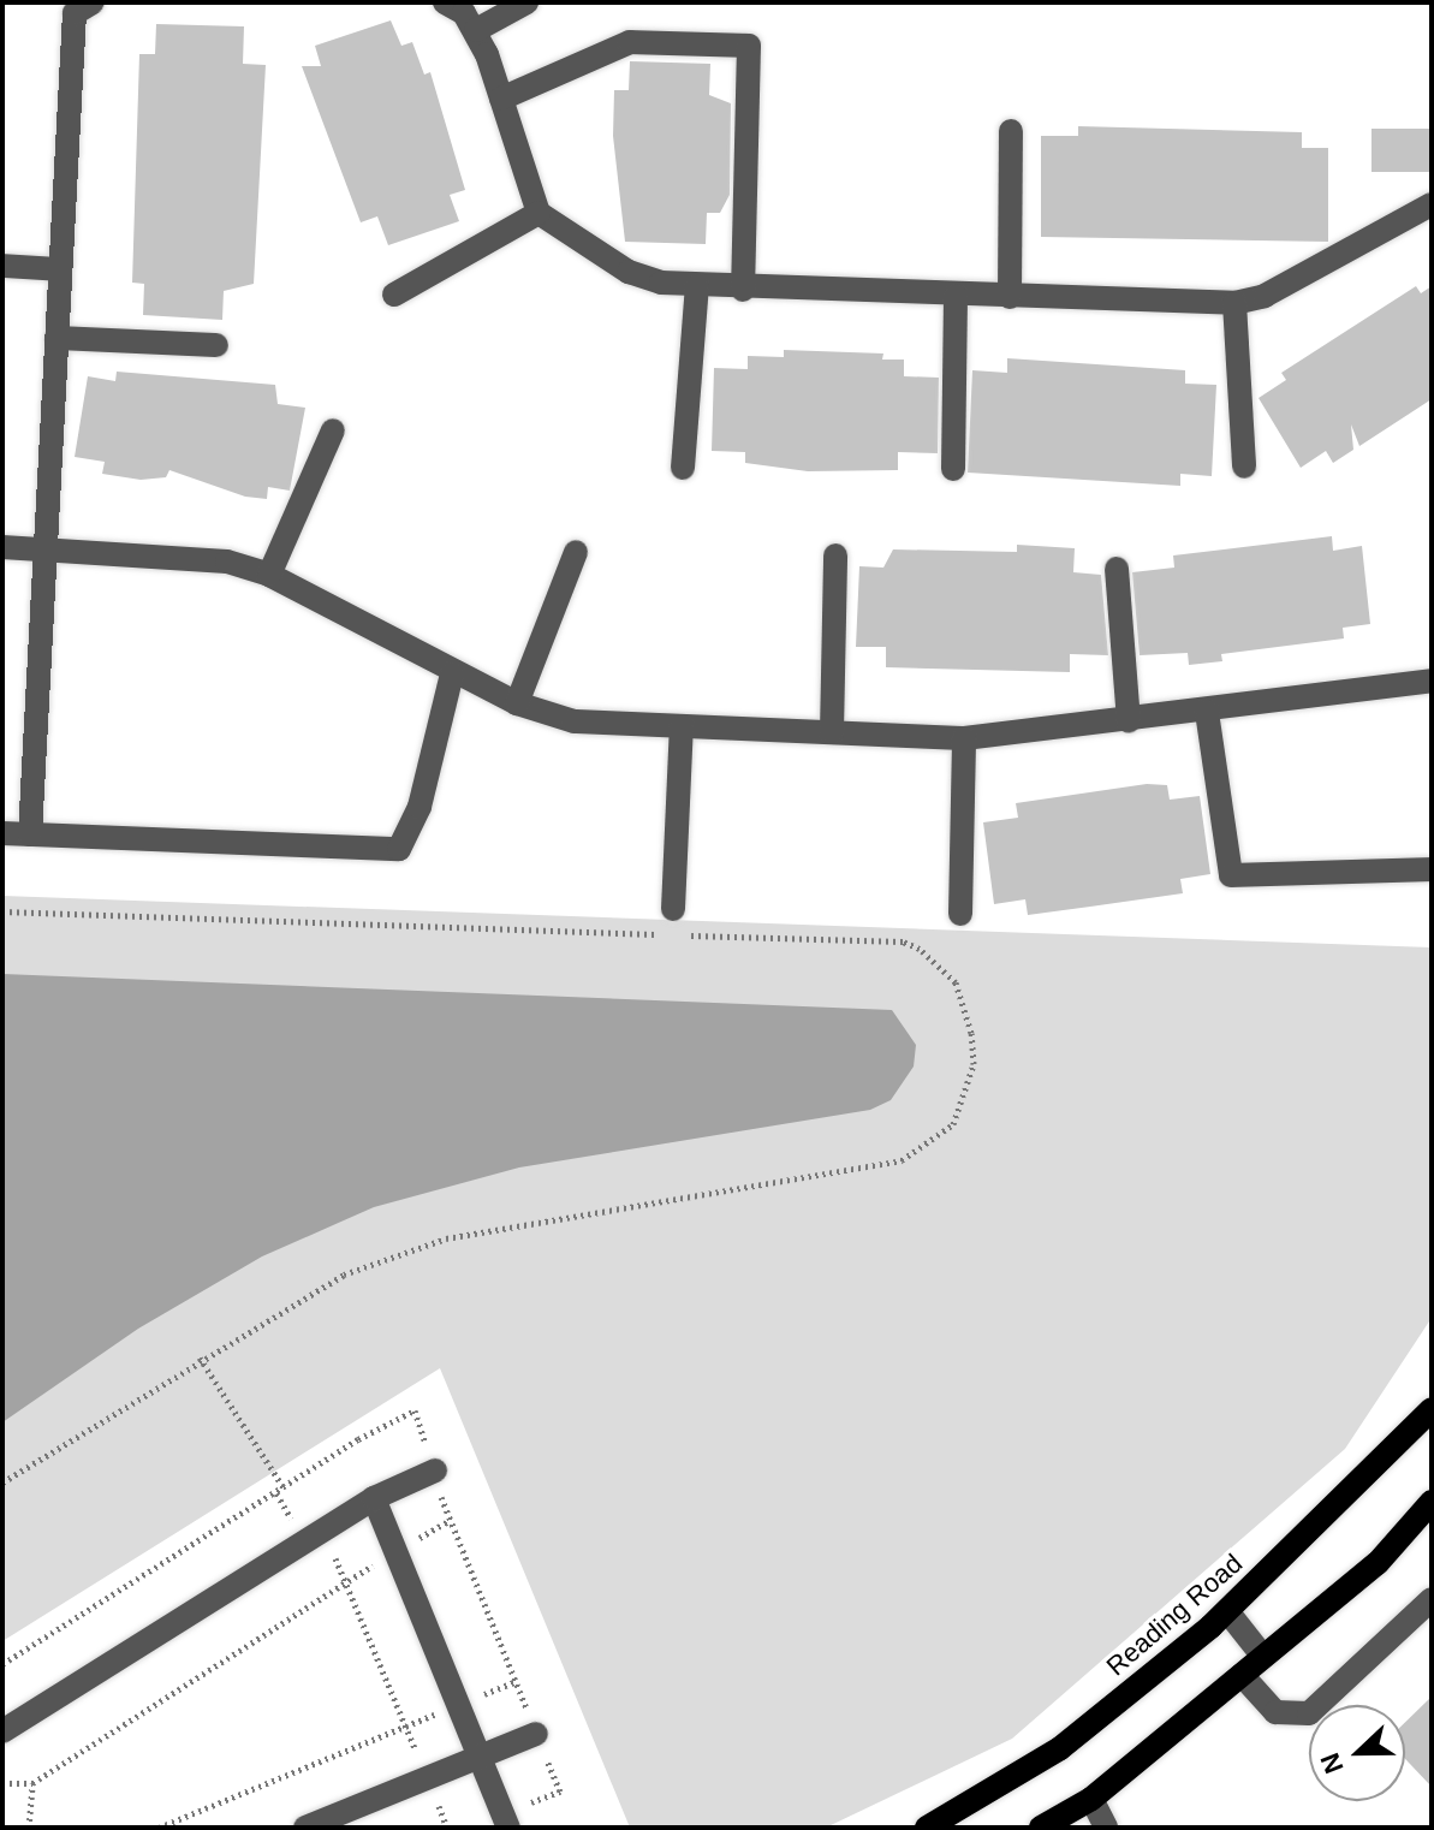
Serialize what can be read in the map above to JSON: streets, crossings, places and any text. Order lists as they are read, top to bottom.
{
  "streets": {
    "main road": ["Reading Road"]
  },
  "north": "left"
}
